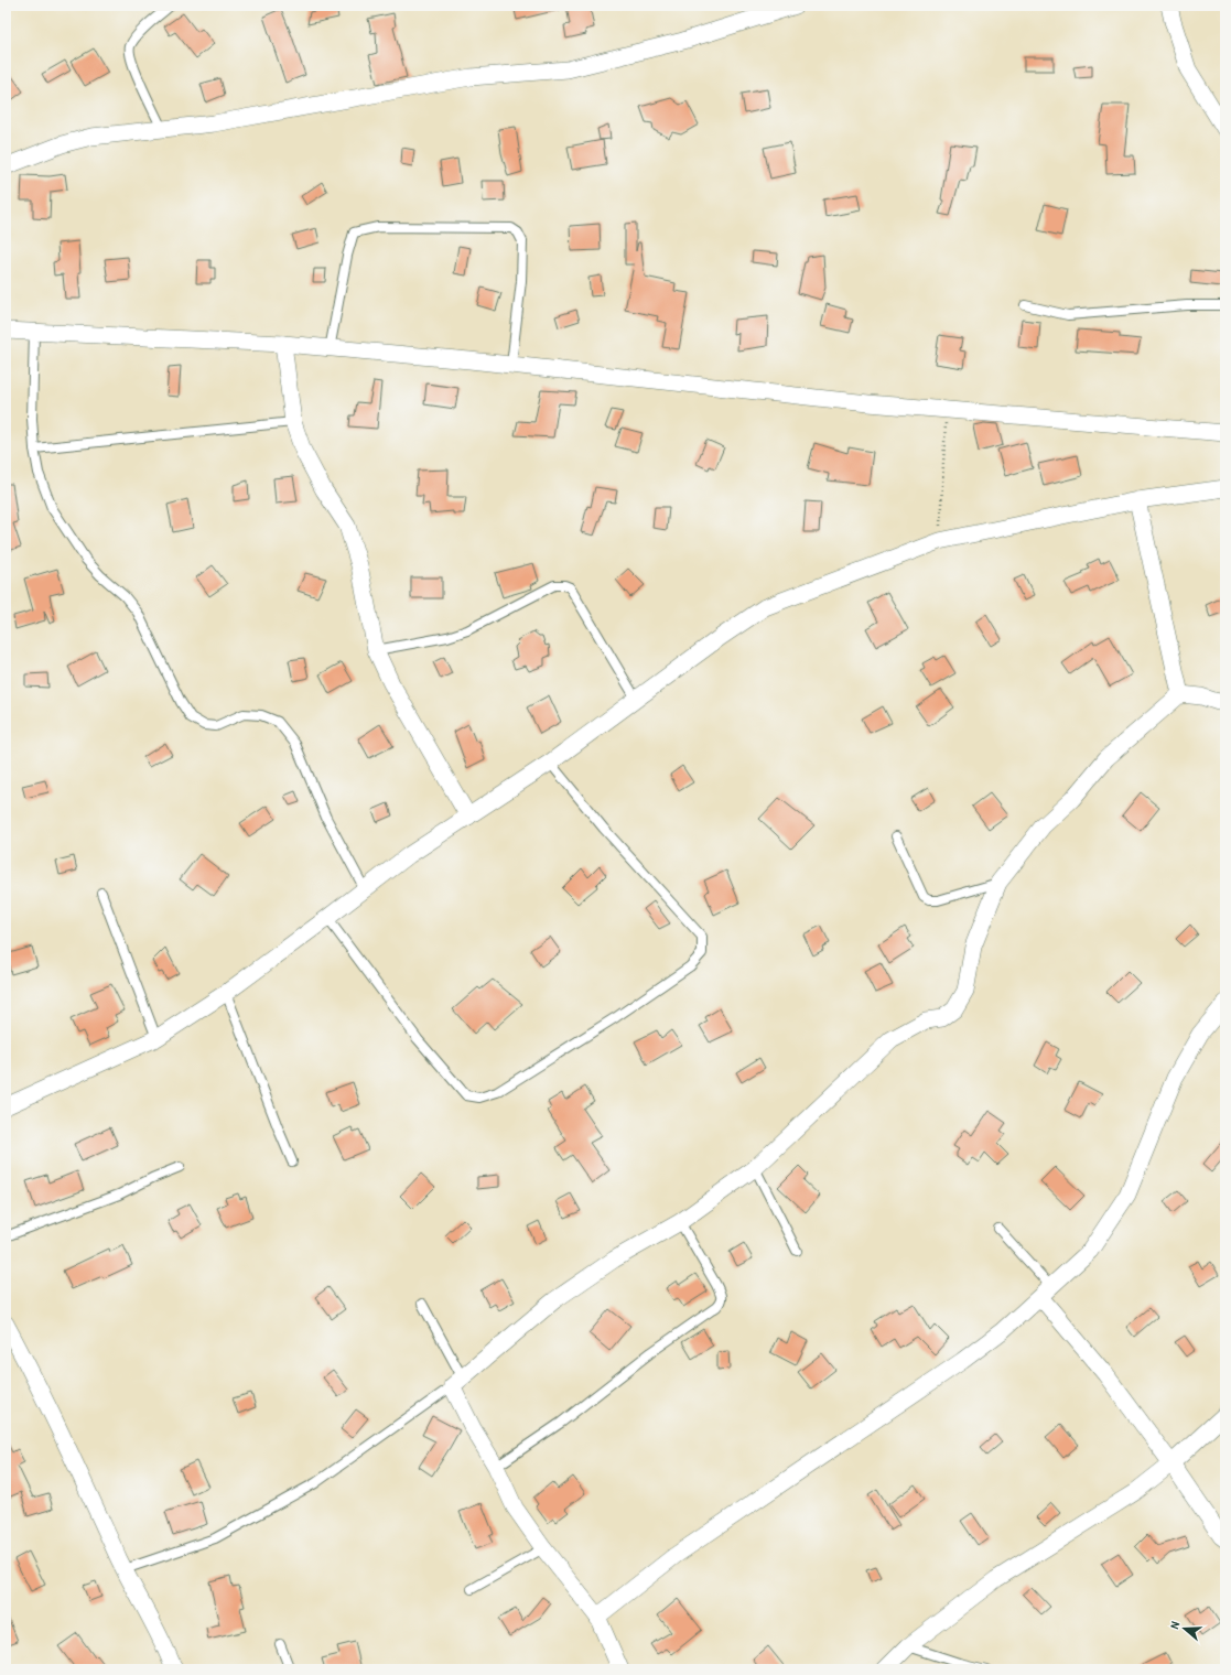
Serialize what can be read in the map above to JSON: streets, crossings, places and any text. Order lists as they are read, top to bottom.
{
  "north": "left"
}
